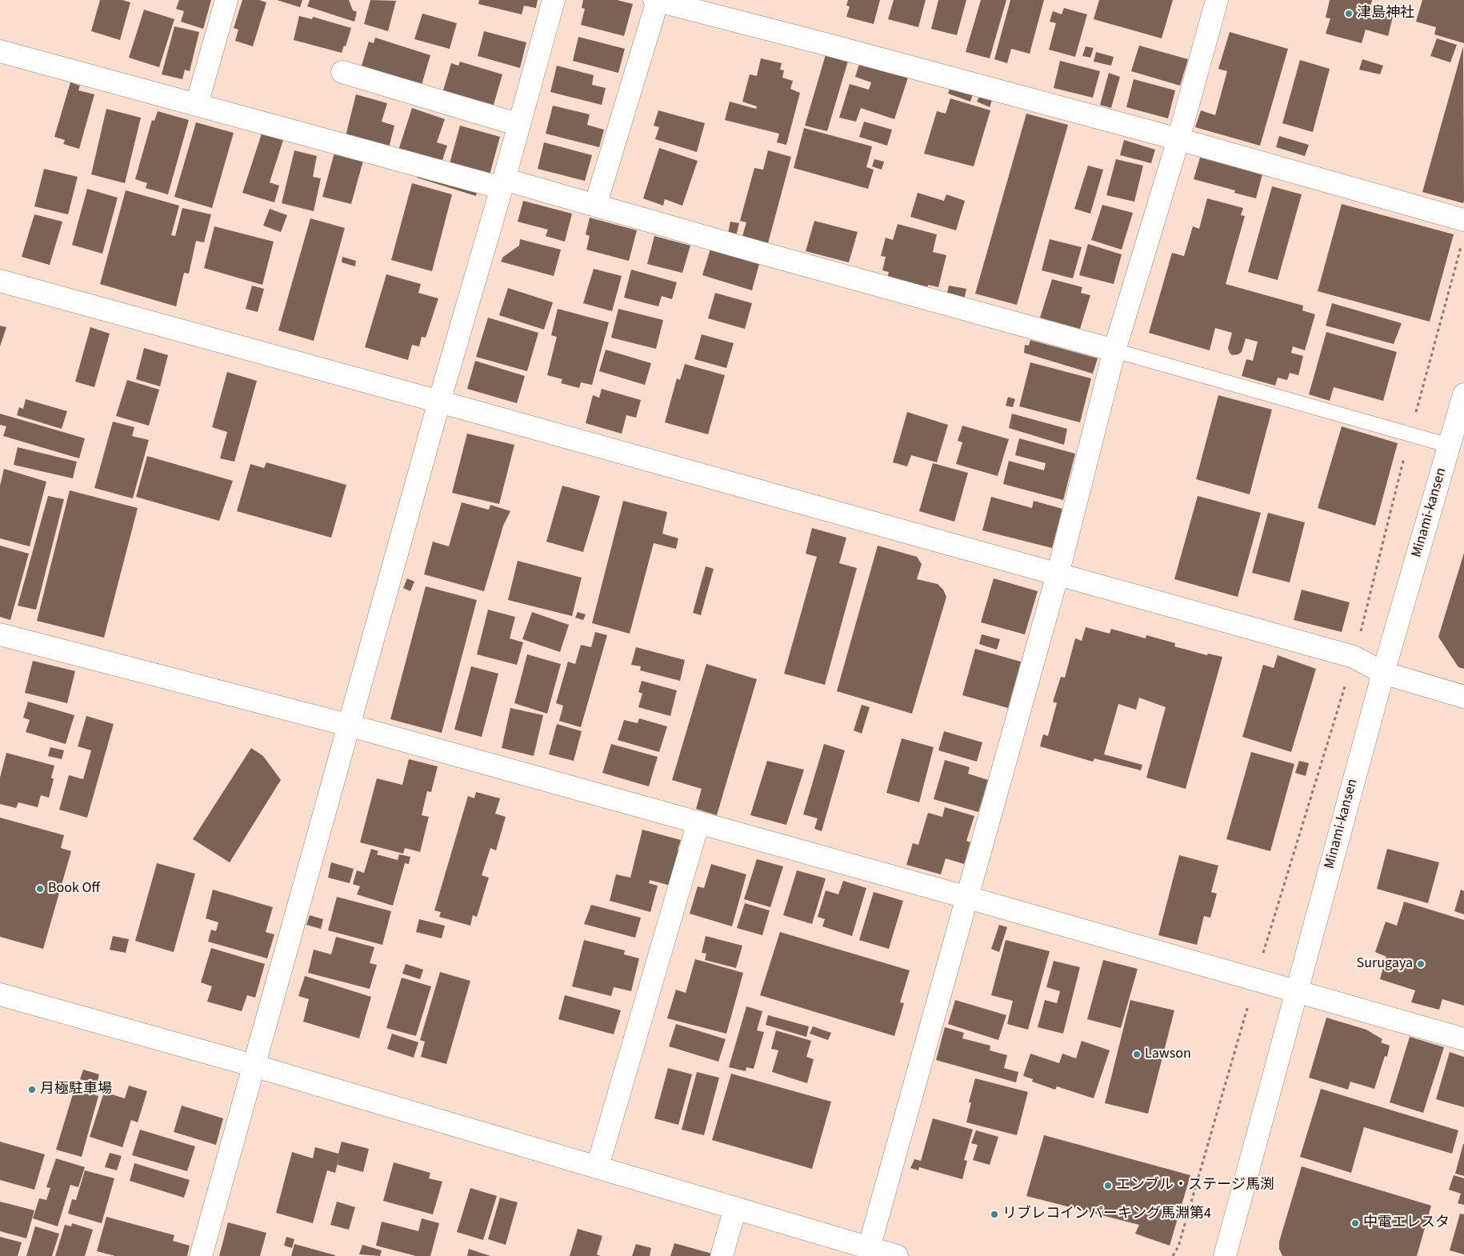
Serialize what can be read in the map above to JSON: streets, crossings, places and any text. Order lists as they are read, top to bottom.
{
  "streets": {
    "street": ["Minami-kansen"]
  },
  "places": [
    "津島神社",
    "Book Off",
    "Surugaya",
    "Lawson",
    "月極駐車場",
    "エンブル・ステージ馬渕",
    "リブレコインパーキング馬淵第4",
    "中電エレスタ"
  ]
}
